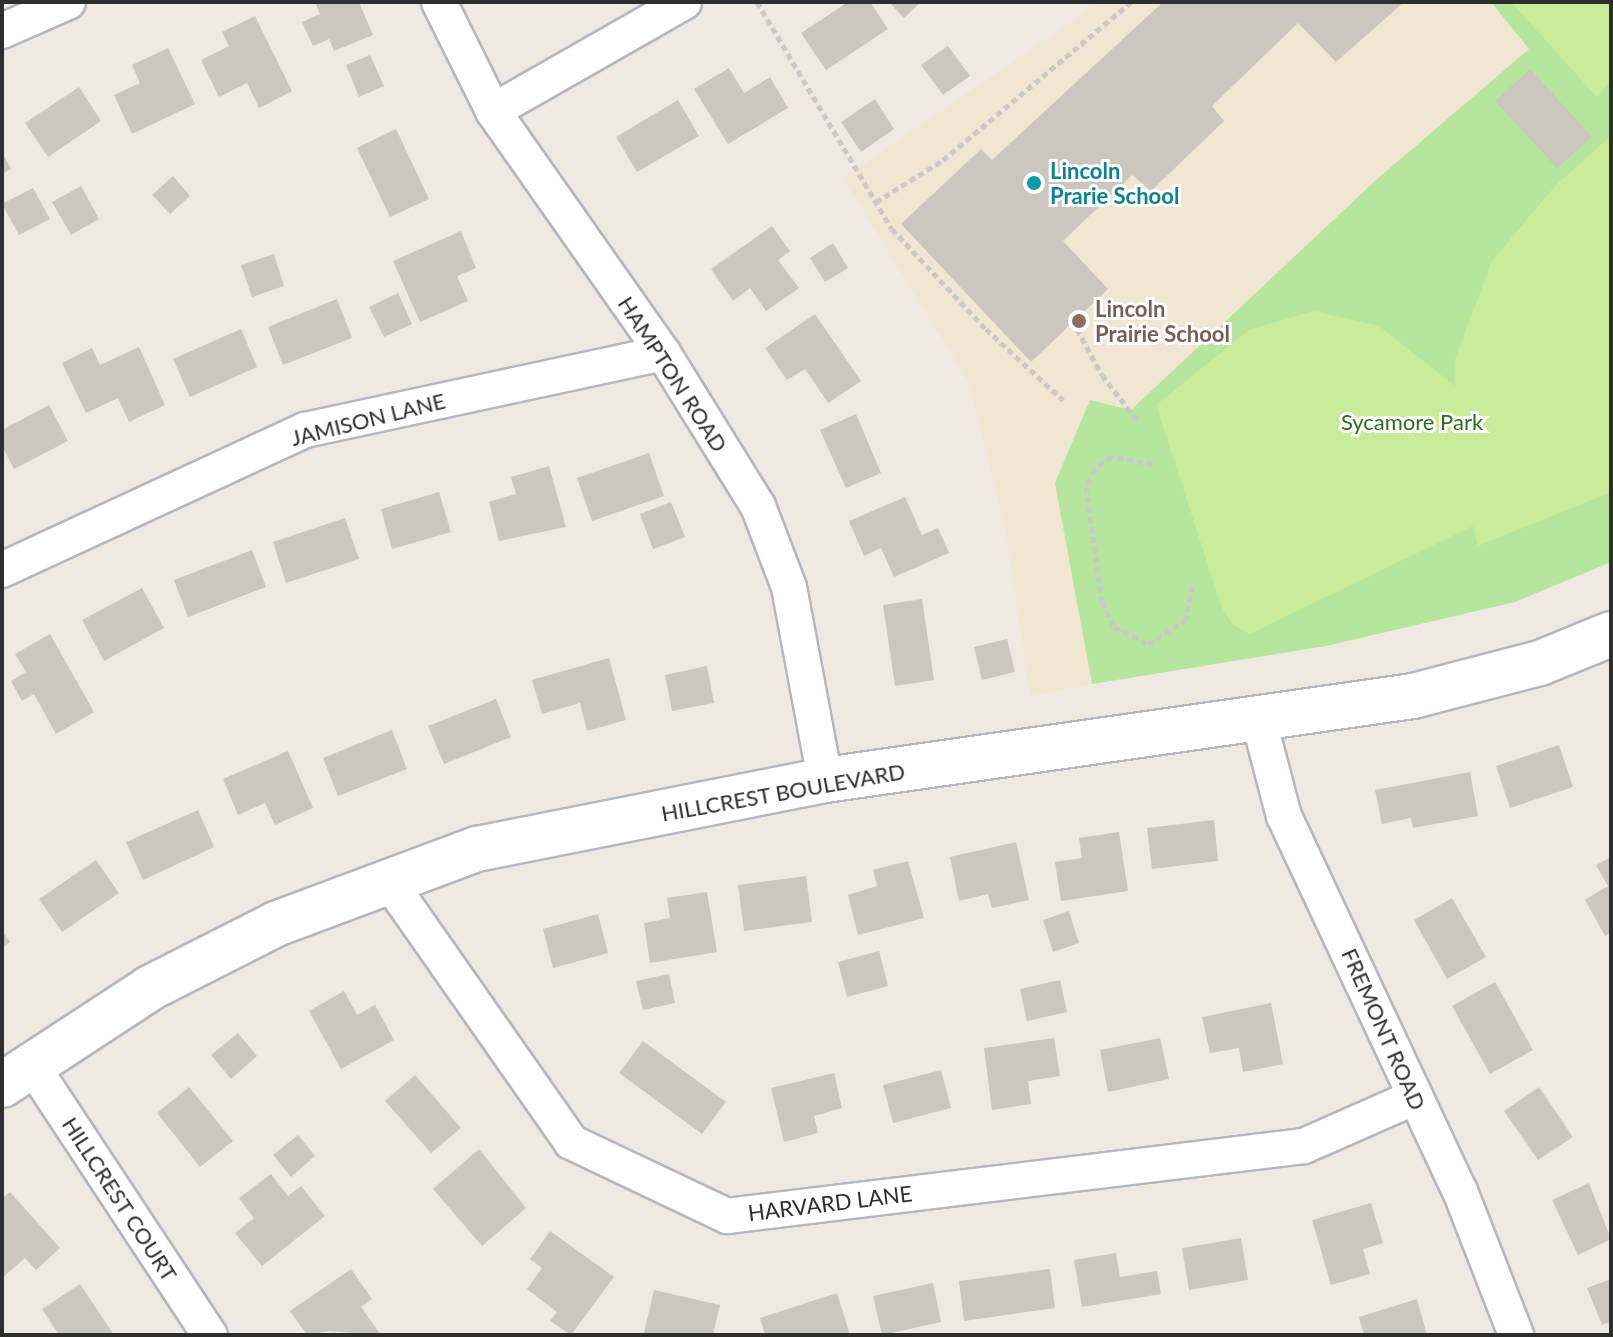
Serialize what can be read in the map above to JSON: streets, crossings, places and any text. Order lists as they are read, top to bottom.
{
  "streets": {
    "street": [
      "HAMPTON ROAD",
      "JAMISON LANE",
      "HILLCREST BOULEVARD",
      "FREMONT ROAD",
      "HILLCREST COURT",
      "HARVARD LANE"
    ]
  },
  "crossings": [
    ["HAMPTON ROAD", "JAMISON LANE"],
    ["HAMPTON ROAD", "HILLCREST BOULEVARD"],
    ["HILLCREST BOULEVARD", "FREMONT ROAD"],
    ["HILLCREST BOULEVARD", "HILLCREST COURT"],
    ["HILLCREST BOULEVARD", "HARVARD LANE"],
    ["FREMONT ROAD", "HARVARD LANE"]
  ],
  "parks": ["Sycamore Park"],
  "places": ["Lincoln Prarie School", "Lincoln Prairie School"]
}
